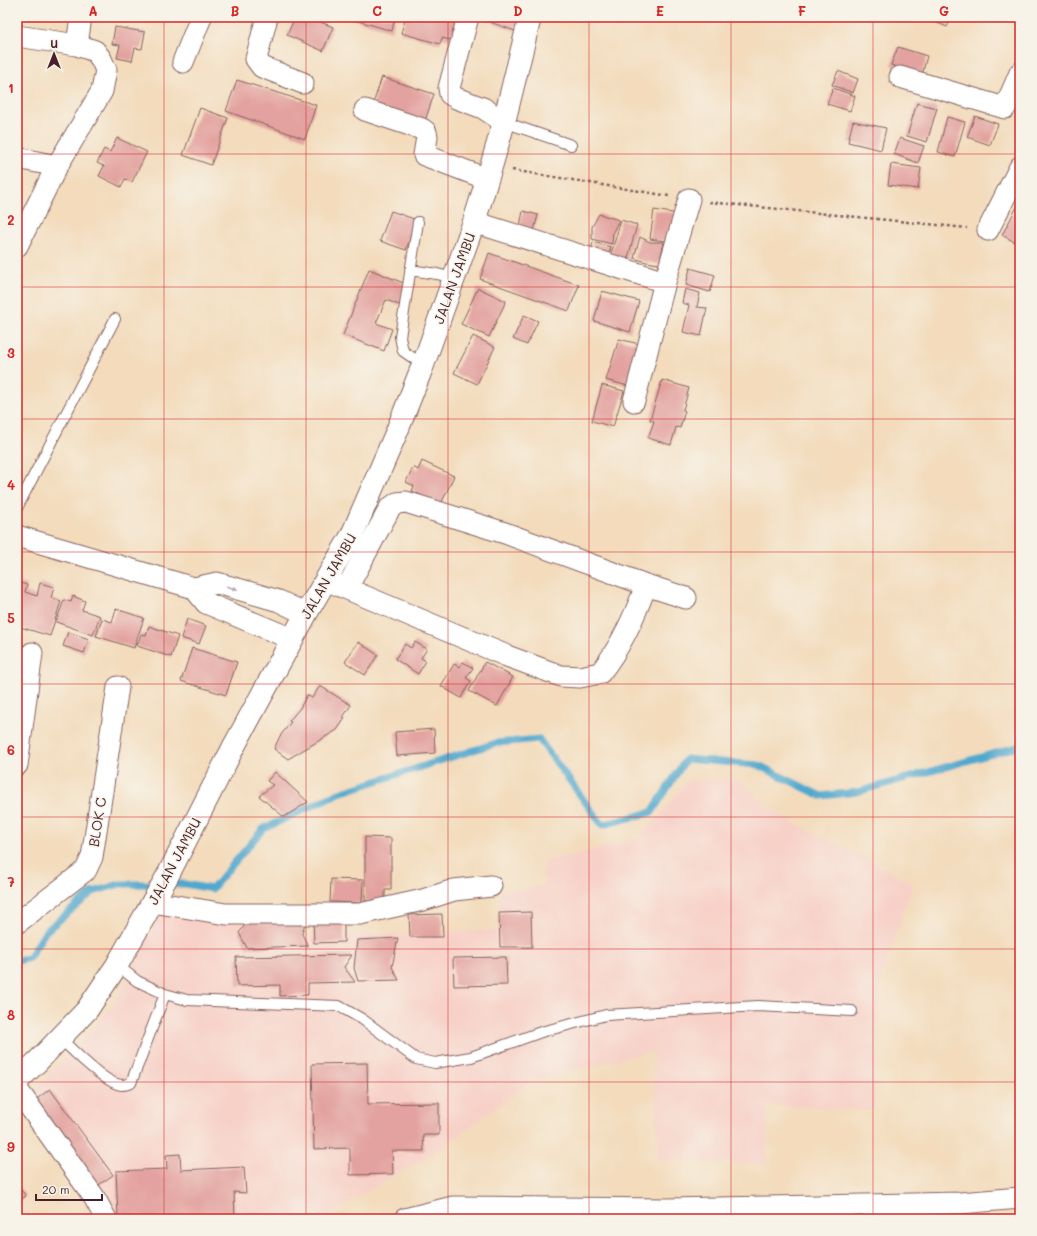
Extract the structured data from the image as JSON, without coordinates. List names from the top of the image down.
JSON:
{
  "streets": {
    "street": ["JALAN JAMBU", "BLOK C"]
  },
  "scale_bar": "20 m",
  "north": "top",
  "grid": {
    "columns": [
      "A",
      "B",
      "C",
      "D",
      "E",
      "F",
      "G"
    ],
    "rows": [
      "1",
      "2",
      "3",
      "4",
      "5",
      "6",
      "7",
      "8",
      "9"
    ]
  }
}
